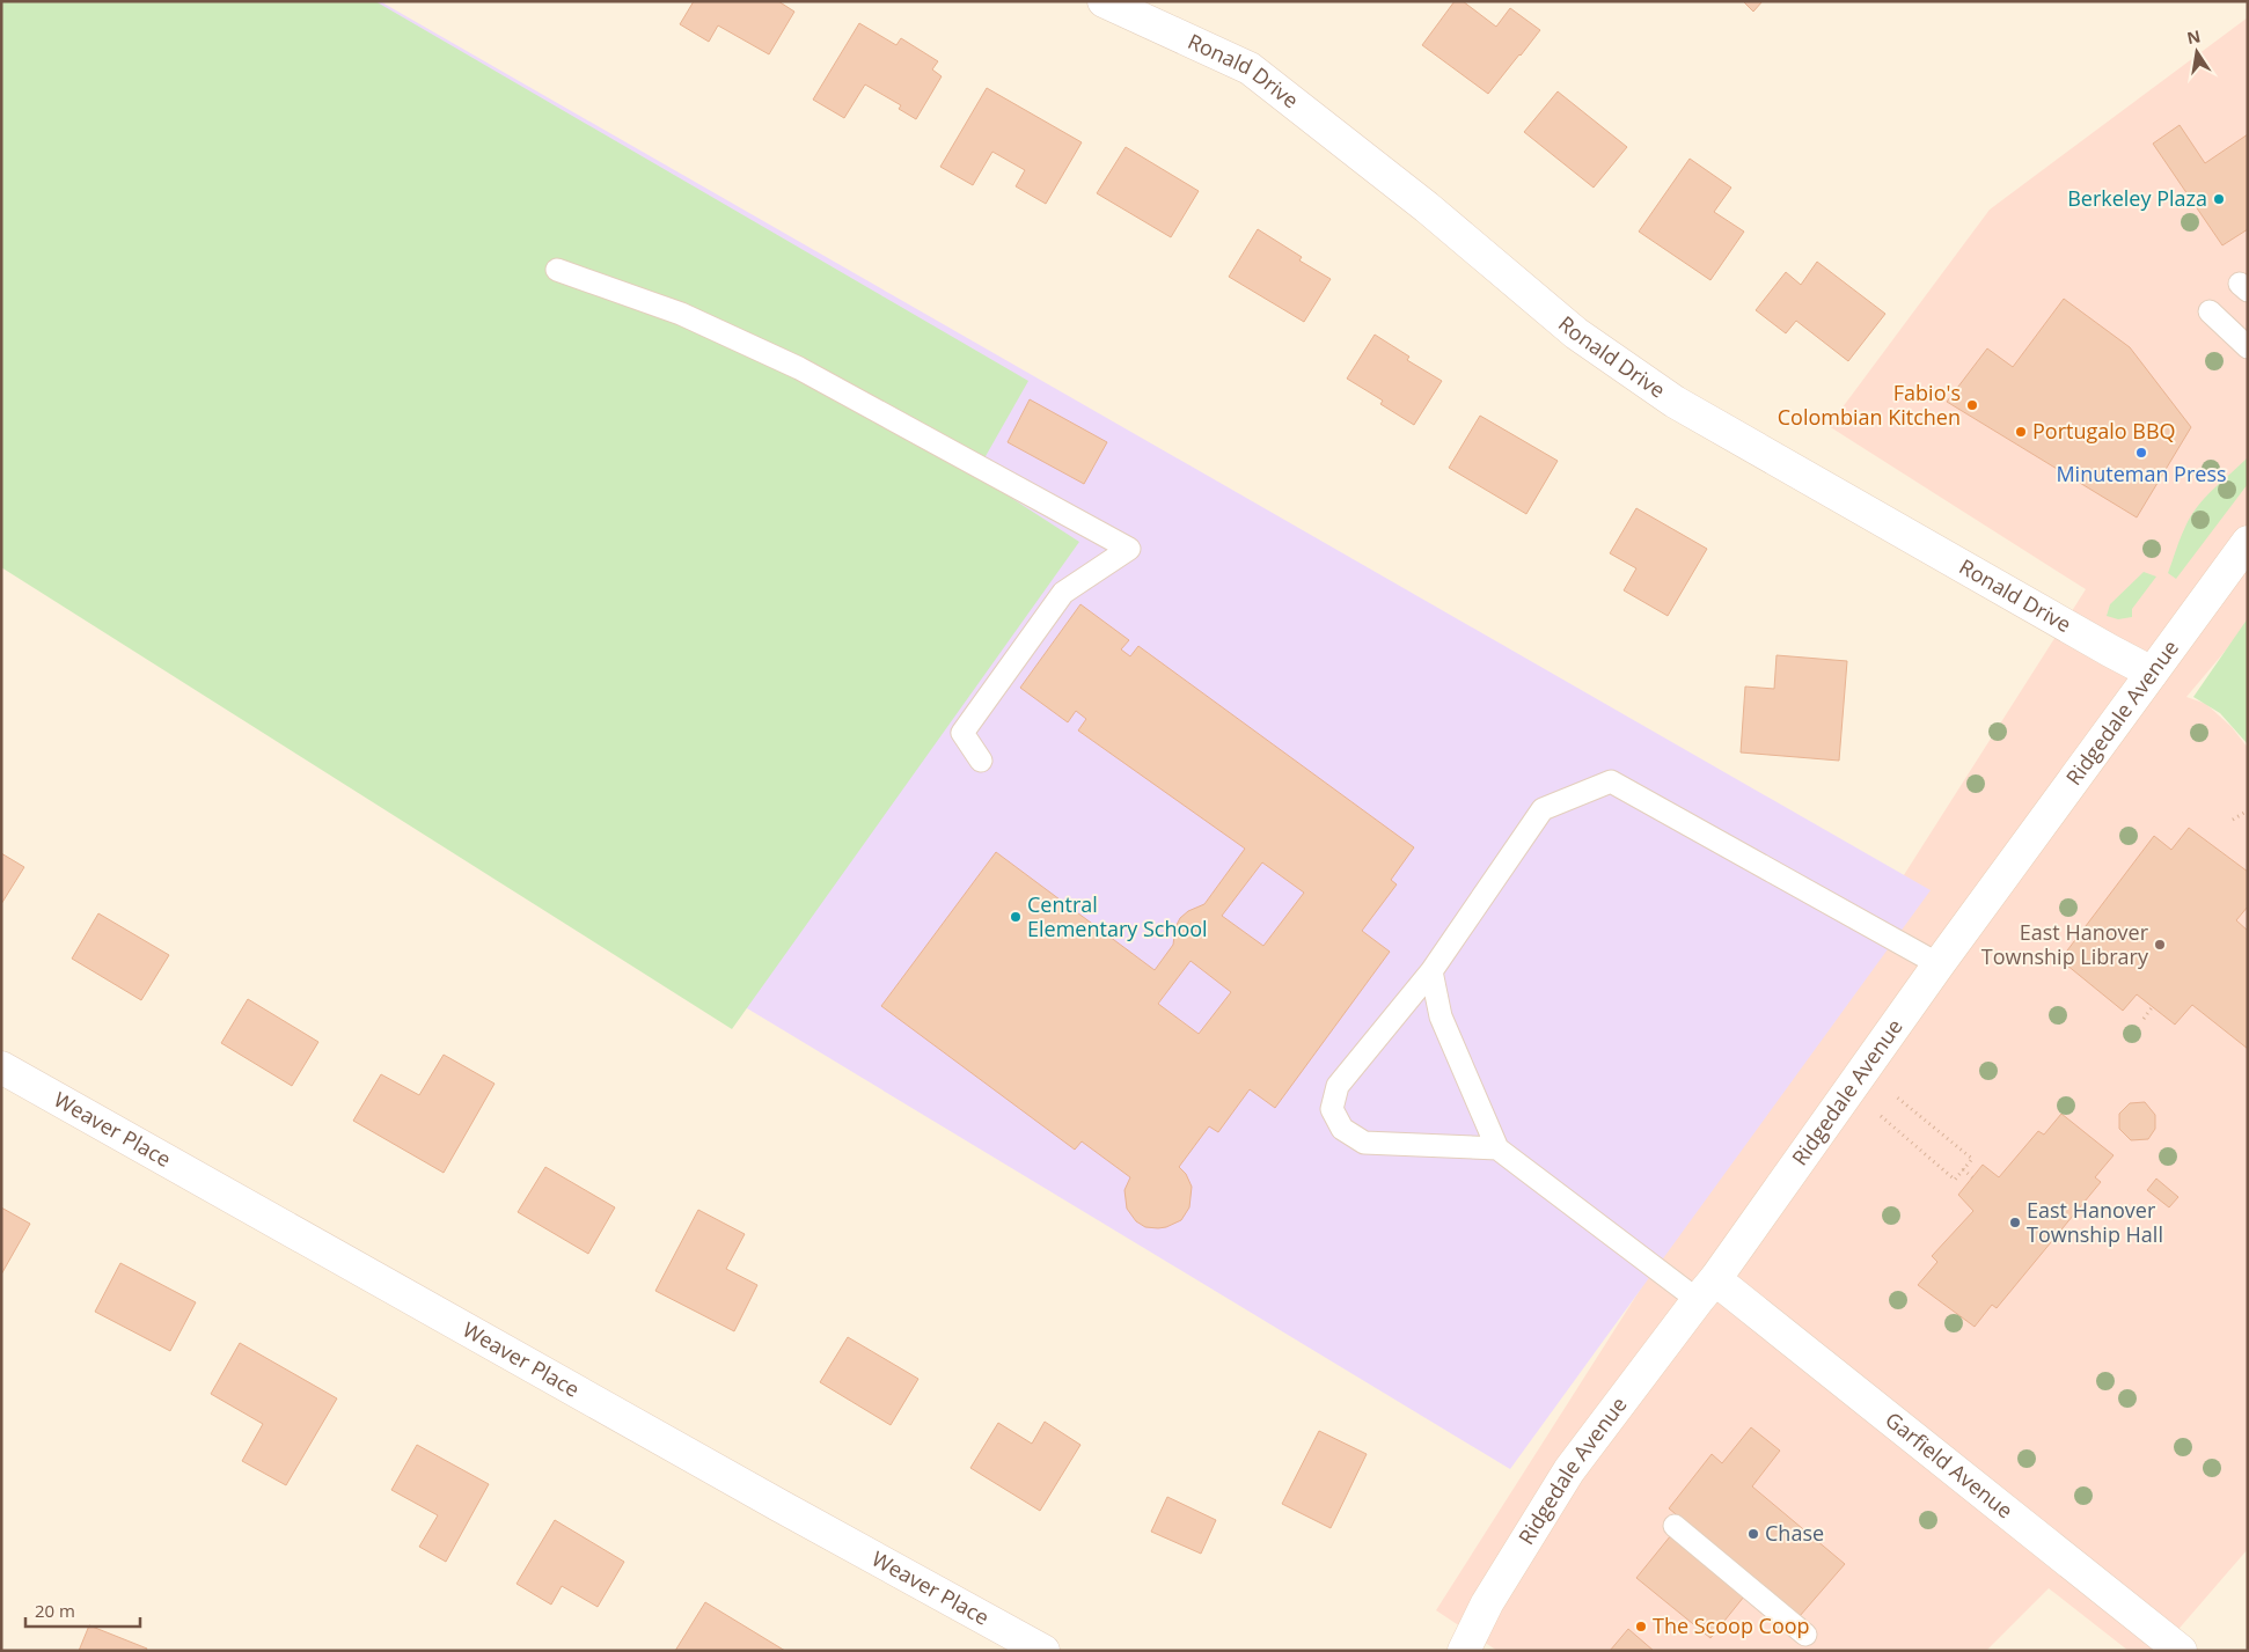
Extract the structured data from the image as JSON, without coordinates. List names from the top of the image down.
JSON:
{
  "streets": {
    "street": [
      "Ronald Drive",
      "Ridgedale Avenue",
      "Weaver Place",
      "Garfield Avenue"
    ]
  },
  "crossings": [
    ["Ronald Drive", "Ridgedale Avenue"],
    ["Ridgedale Avenue", "Garfield Avenue"]
  ],
  "places": [
    "Berkeley Plaza",
    "Fabio's Colombian Kitchen",
    "Portugalo BBQ",
    "Minuteman Press",
    "Central Elementary School",
    "East Hanover Township Library",
    "East Hanover Township Hall",
    "Chase",
    "The Scoop Coop"
  ],
  "scale_bar": "20 m",
  "north": "top"
}
